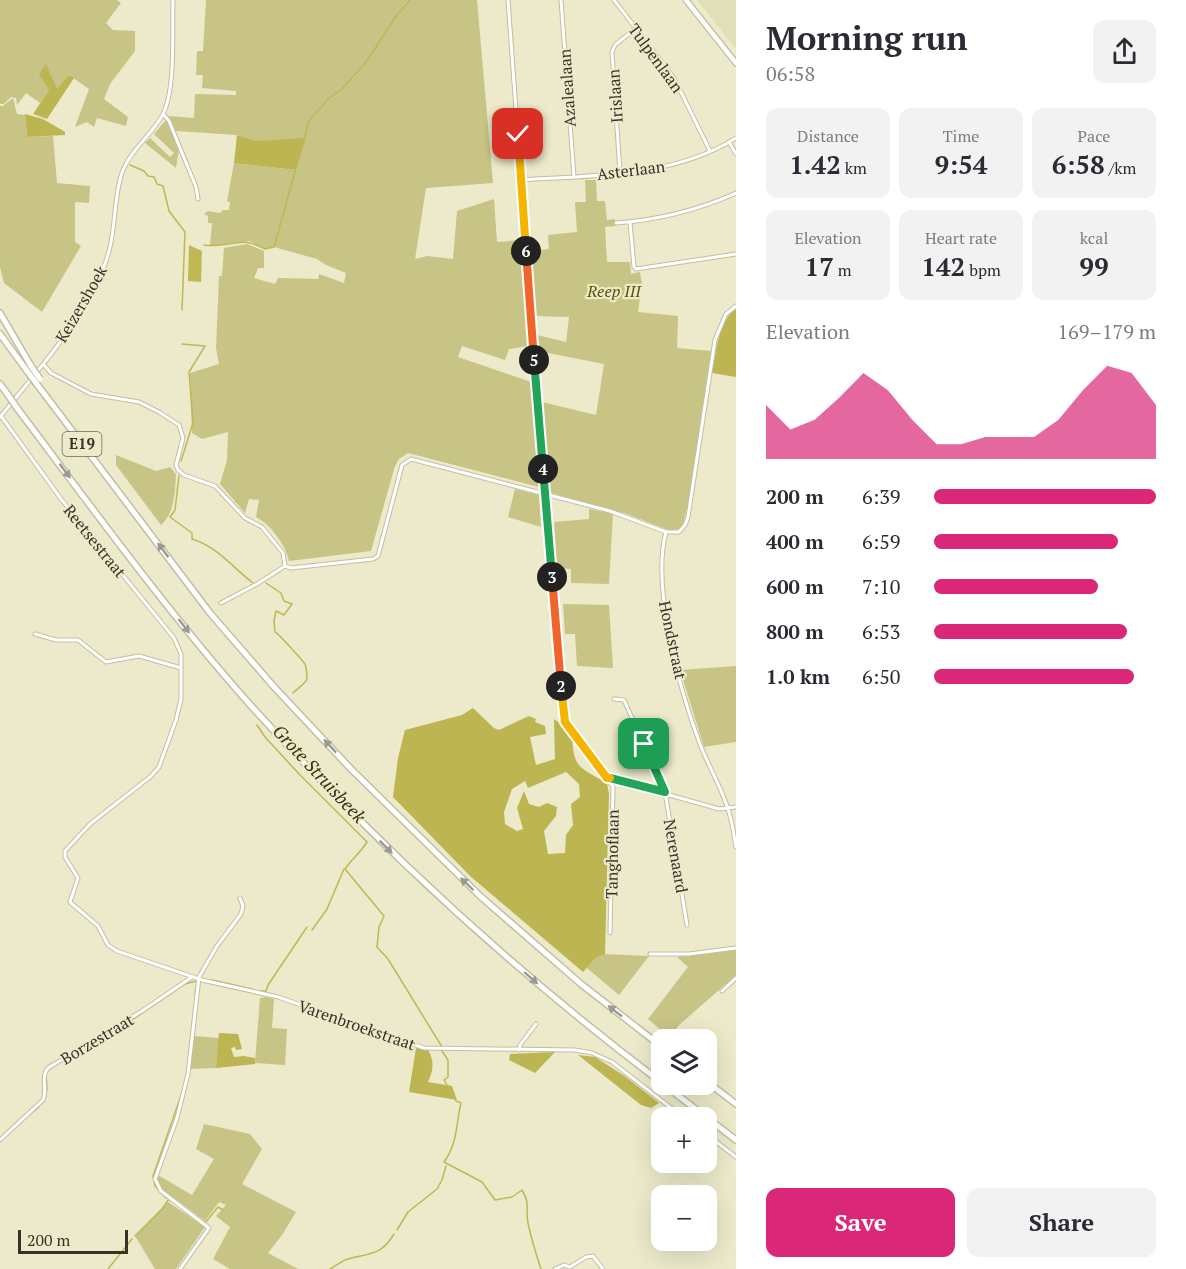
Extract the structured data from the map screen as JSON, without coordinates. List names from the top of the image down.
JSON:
{
  "streets": {
    "highway": ["E19"],
    "street": [
      "Tulpenlaan",
      "Azalealaan",
      "Irislaan",
      "Asterlaan",
      "Keizershoek",
      "Reetsestraat",
      "Hondstraat",
      "Tanghoflaan",
      "Nerenaard",
      "Varenbroekstraat",
      "Borzestraat"
    ]
  },
  "crossings": [
    ["Tulpenlaan", "Irislaan"],
    ["Tulpenlaan", "Asterlaan"],
    ["Azalealaan", "Asterlaan"],
    ["Irislaan", "Asterlaan"],
    ["Keizershoek", "Reetsestraat"],
    ["Reetsestraat", "Varenbroekstraat"],
    ["Reetsestraat", "Borzestraat"],
    ["Varenbroekstraat", "Borzestraat"]
  ],
  "water": ["Grote Struisbeek"],
  "parks": ["Reep III"],
  "scale_bar": "200 m",
  "page": {
    "heading": ["Morning run", "06:58"],
    "stats": [
      ["Distance", "1.42 km"],
      ["Time", "9:54"],
      ["Pace", "6:58 /km"],
      ["Elevation", "17 m"],
      ["Heart rate", "142 bpm"],
      ["kcal", "99"]
    ],
    "pins": [
      "6",
      "5",
      "4",
      "3",
      "2"
    ],
    "chart": ["Elevation", "169–179 m"],
    "list": [
      {
        "name": "200 m",
        "note": "6:39"
      },
      {
        "name": "400 m",
        "note": "6:59"
      },
      {
        "name": "600 m",
        "note": "7:10"
      },
      {
        "name": "800 m",
        "note": "6:53"
      },
      {
        "name": "1.0 km",
        "note": "6:50"
      }
    ],
    "map_buttons": ["+", "−"],
    "buttons": ["Save", "Share"],
    "scale": "200 m"
  }
}
